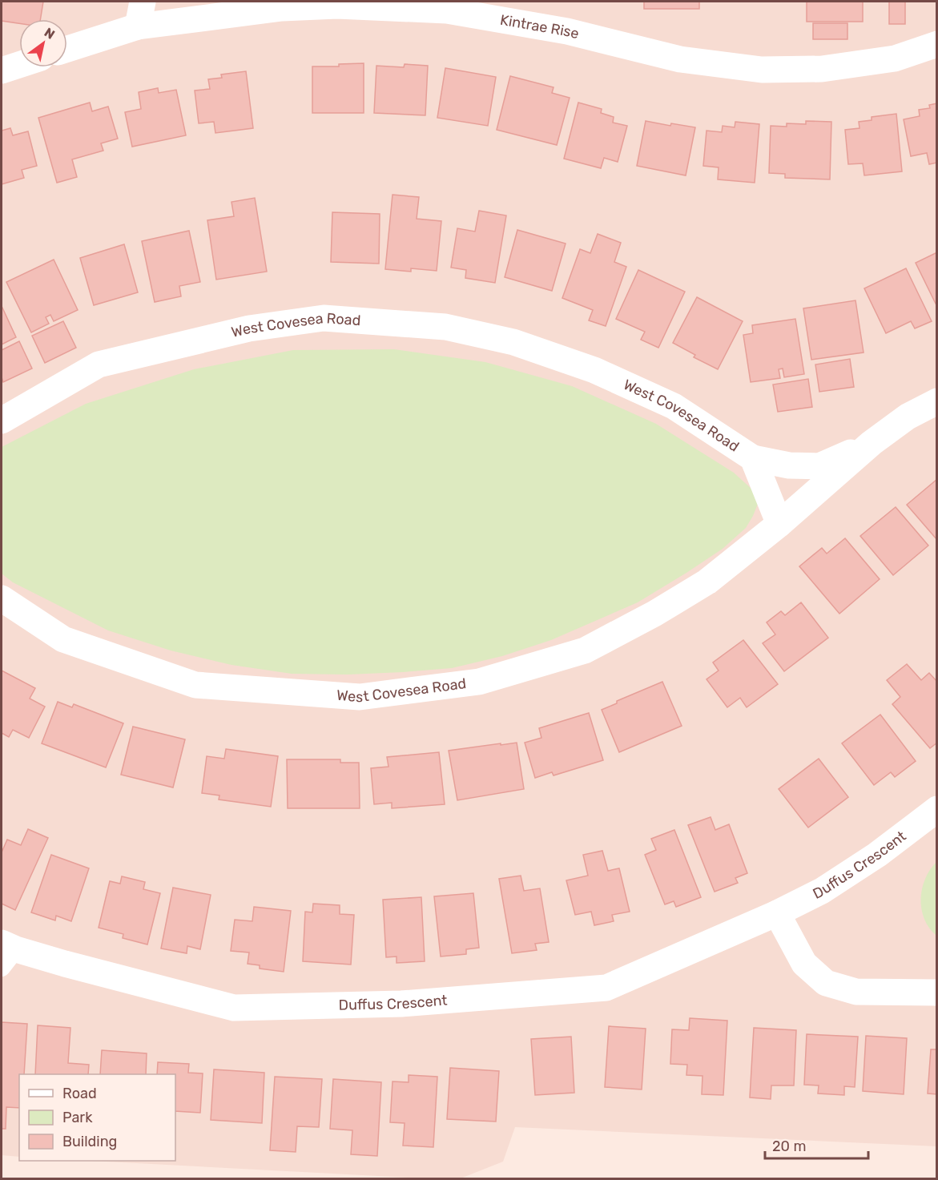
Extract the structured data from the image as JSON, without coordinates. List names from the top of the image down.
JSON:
{
  "streets": {
    "street": ["Kintrae Rise", "West Covesea Road", "Duffus Crescent"]
  },
  "legend": ["Road", "Park", "Building"],
  "scale_bar": "20 m",
  "north": "top right"
}
